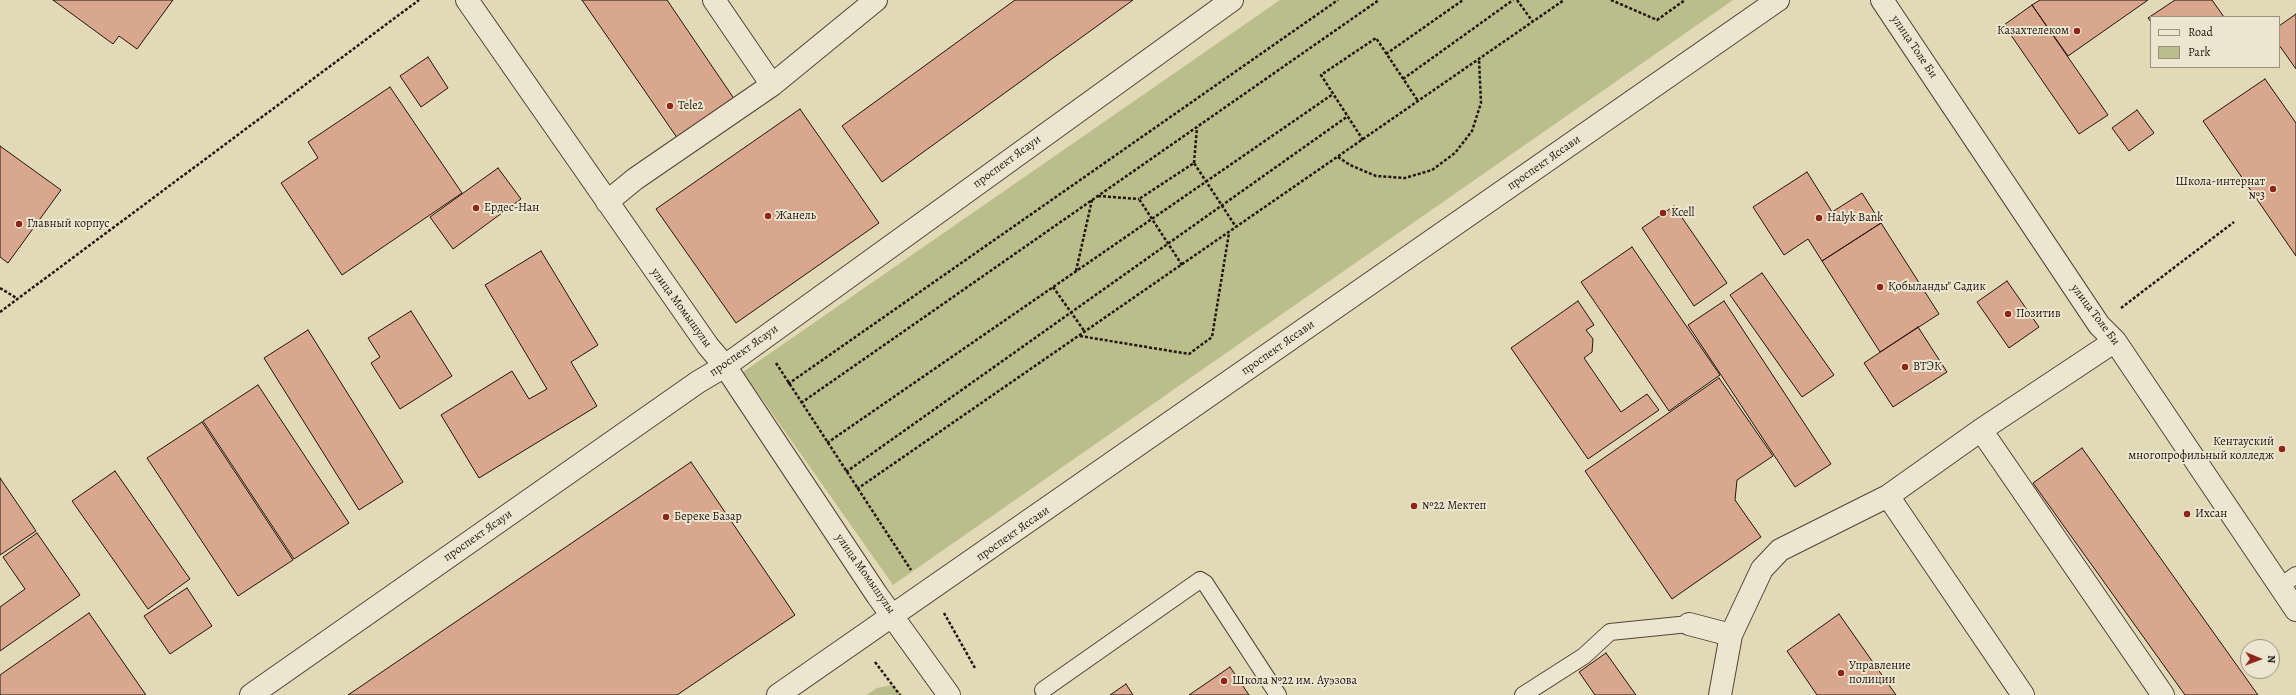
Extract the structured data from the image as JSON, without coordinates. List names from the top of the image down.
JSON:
{
  "streets": {
    "street": [
      "улица Толе Би",
      "проспект Ясауи",
      "проспект Яссави",
      "улица Момышулы"
    ]
  },
  "crossings": [
    ["проспект Ясауи", "улица Момышулы"],
    ["проспект Яссави", "улица Момышулы"]
  ],
  "places": [
    "Казахтелеком",
    "Tele2",
    "Школа-интернат №3",
    "Ердес-Нан",
    "Kcell",
    "Жанель",
    "Halyk Bank",
    "Главный корпус",
    "Қобыланды\" Садик",
    "Позитив",
    "ВТЭК",
    "Кентауский многопрофильный колледж",
    "№22 Мектеп",
    "Ихсан",
    "Береке Базар",
    "Управление полиции",
    "Школа №22 им. Ауэзова"
  ],
  "legend": ["Road", "Park"],
  "north": "right"
}
